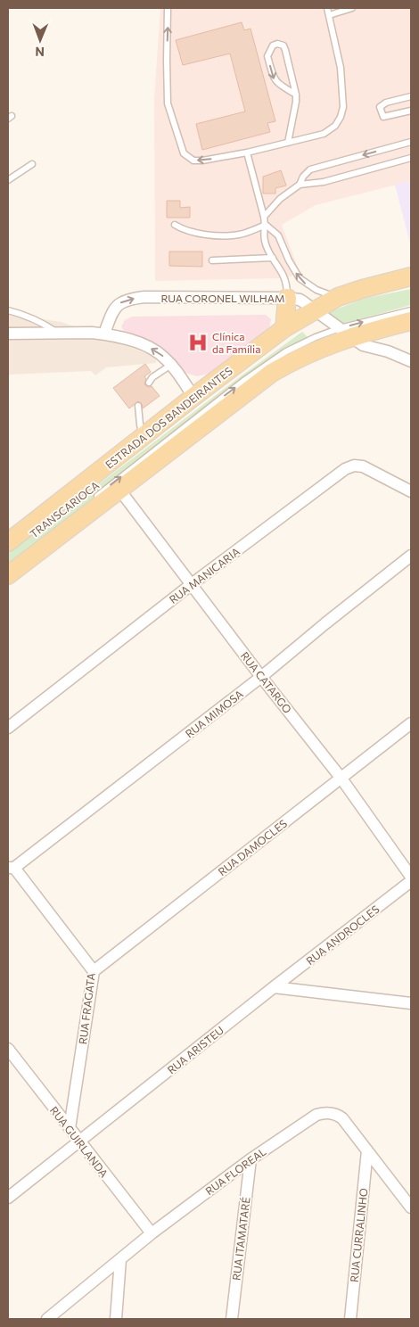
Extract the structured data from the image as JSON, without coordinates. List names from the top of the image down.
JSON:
{
  "streets": {
    "main road": ["ESTRADA DOS BANDEIRANTES"],
    "street": [
      "RUA CORONEL WILHAM",
      "RUA MANICARIA",
      "RUA CATARGO",
      "RUA MIMOSA",
      "RUA DAMOCLES",
      "RUA ANDROCLES",
      "RUA FRAGATA",
      "RUA ARISTEU",
      "RUA GUIRLANDA",
      "RUA FLOREAL",
      "RUA CURRALINHO",
      "RUA ITAMATARÉ"
    ],
    "lane": ["TRANSCARIOCA"]
  },
  "crossings": [
    ["RUA CORONEL WILHAM", "ESTRADA DOS BANDEIRANTES"],
    ["RUA CORONEL WILHAM", "TRANSCARIOCA"],
    ["RUA MANICARIA", "RUA CATARGO"],
    ["RUA CATARGO", "RUA MIMOSA"],
    ["RUA CATARGO", "RUA DAMOCLES"],
    ["RUA MIMOSA", "RUA FRAGATA"],
    ["RUA DAMOCLES", "RUA FRAGATA"],
    ["RUA ANDROCLES", "RUA ARISTEU"],
    ["RUA FRAGATA", "RUA GUIRLANDA"],
    ["RUA ARISTEU", "RUA GUIRLANDA"],
    ["RUA GUIRLANDA", "RUA FLOREAL"],
    ["RUA FLOREAL", "RUA CURRALINHO"],
    ["RUA FLOREAL", "RUA ITAMATARÉ"]
  ],
  "one_way": ["RUA CORONEL WILHAM", "TRANSCARIOCA"],
  "places": {
    "hospital": ["Clínica da Família"]
  },
  "north": "bottom"
}
